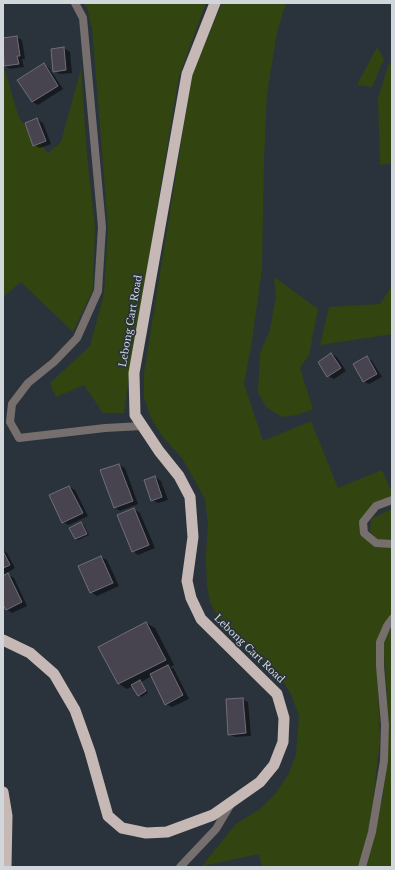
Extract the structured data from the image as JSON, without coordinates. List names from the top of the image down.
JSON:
{
  "streets": {
    "highway": ["Lebong Cart Road"]
  }
}
